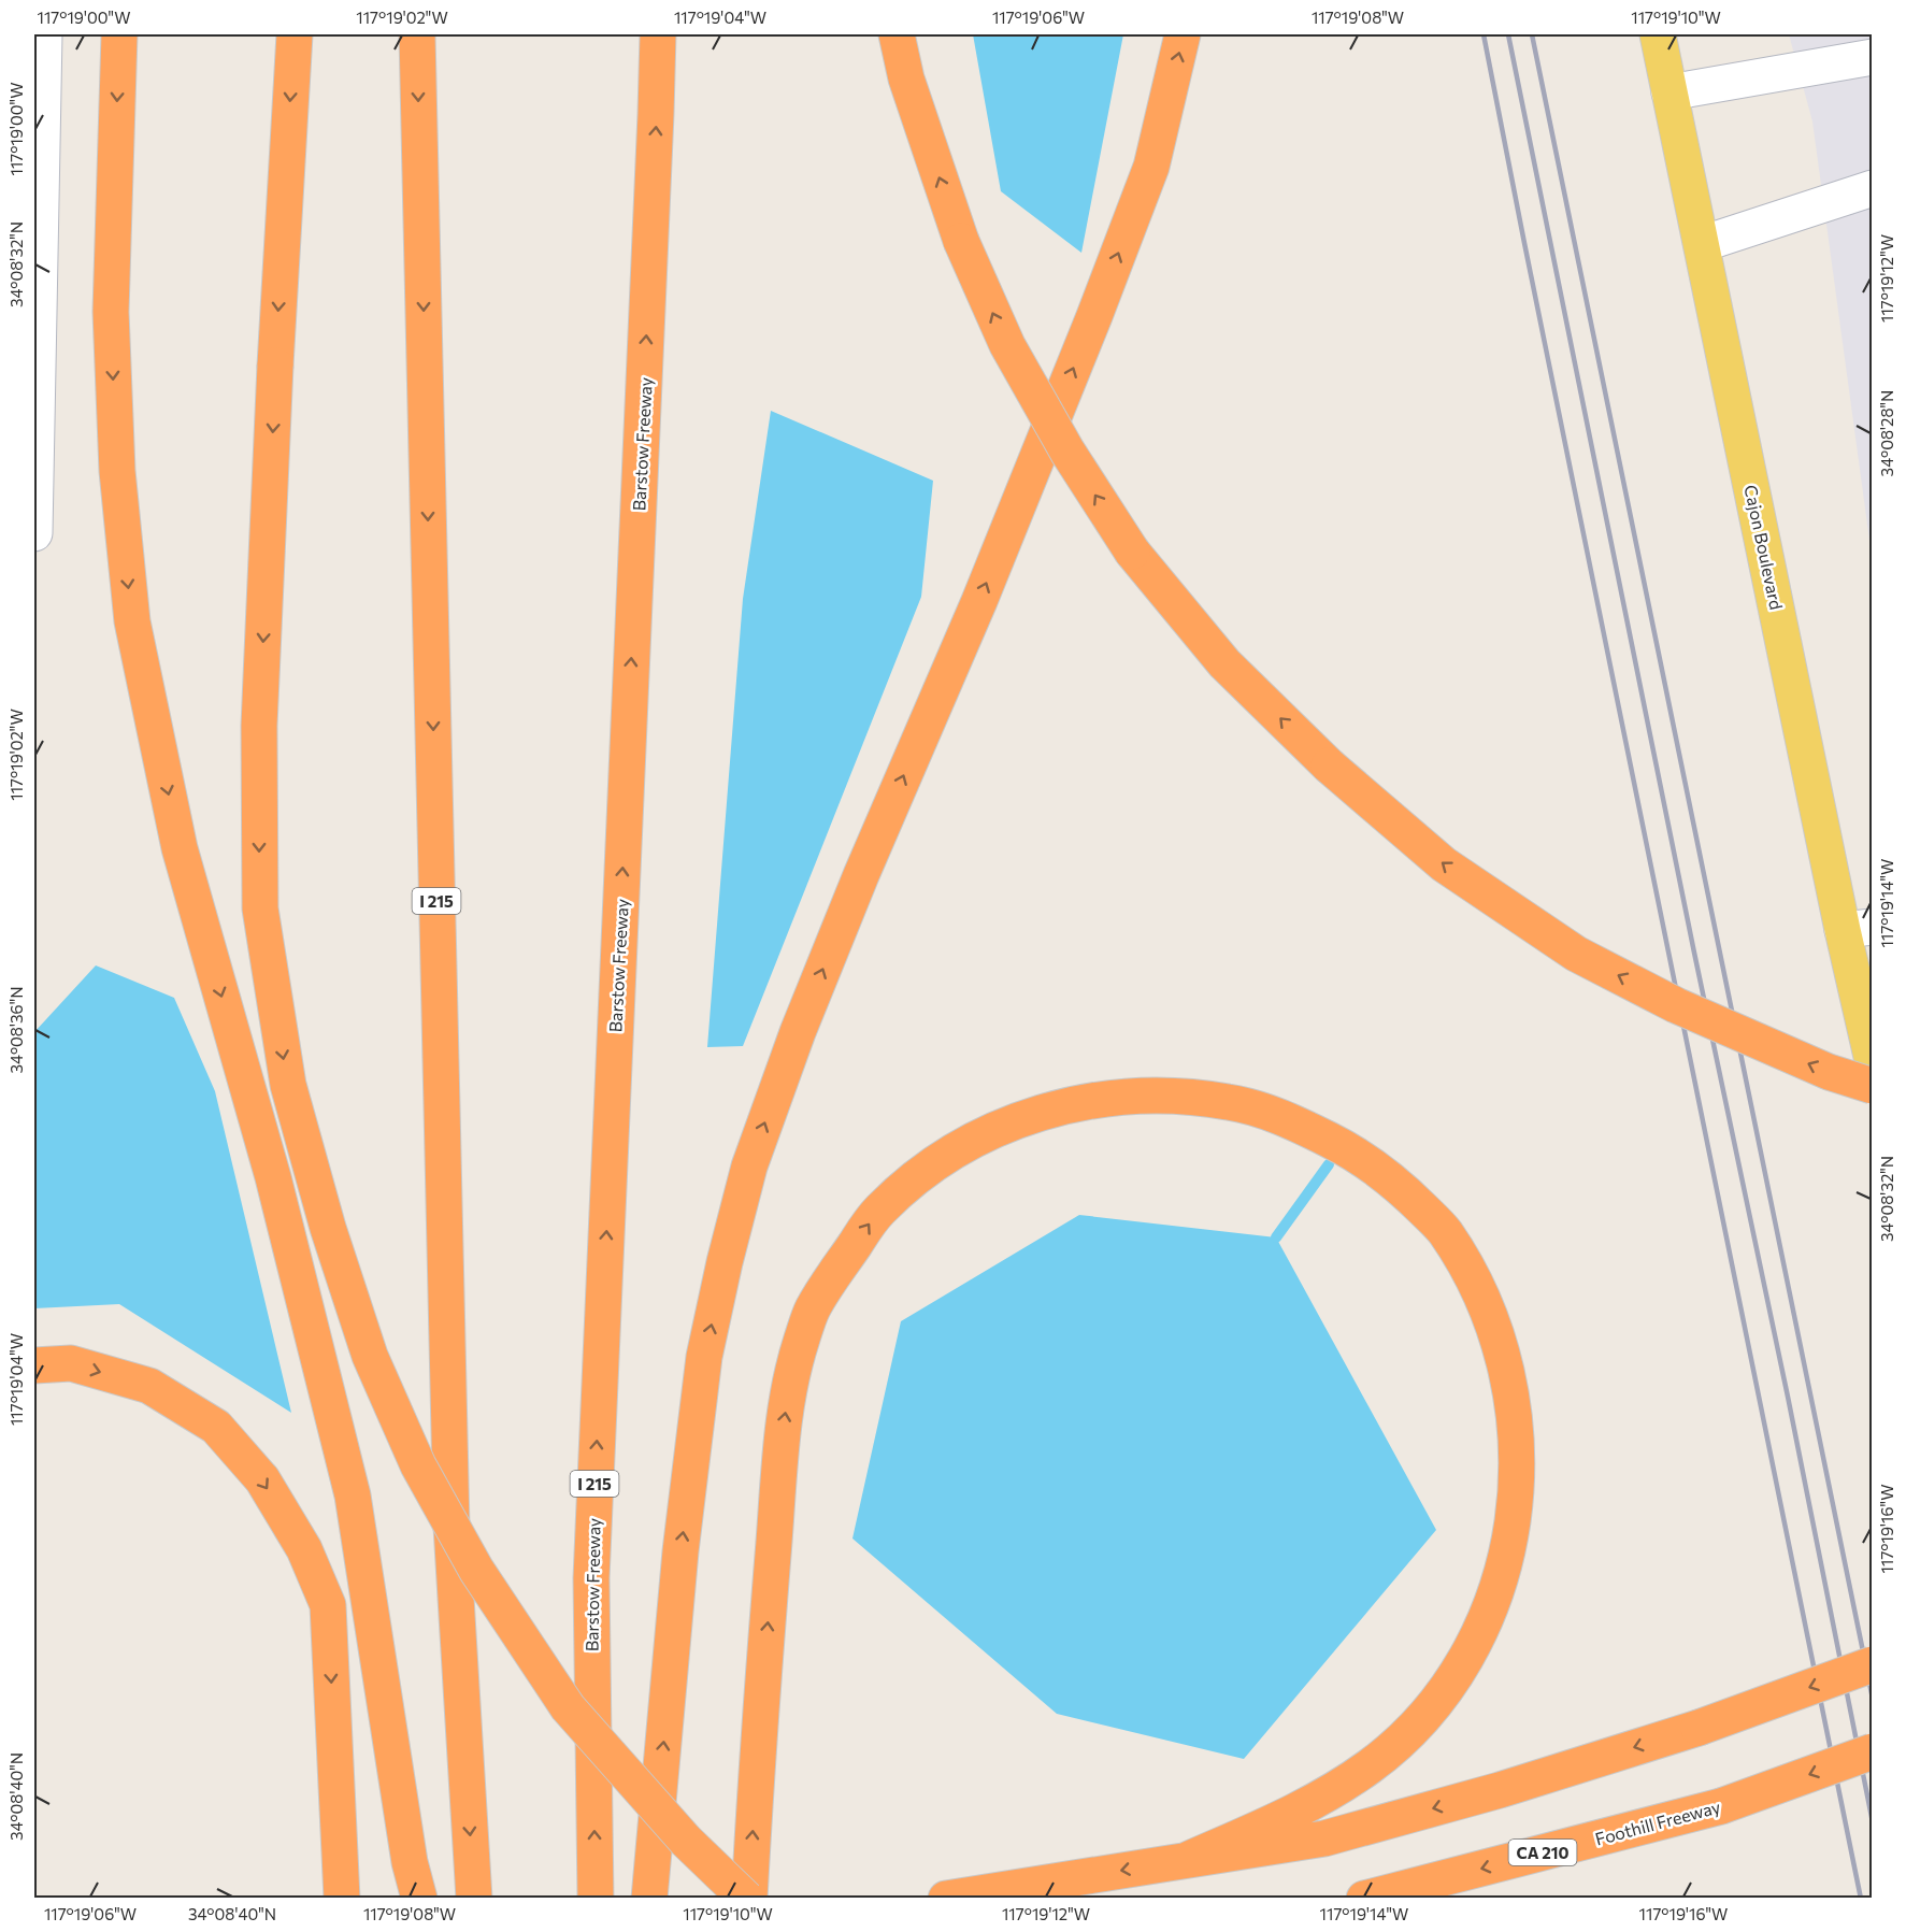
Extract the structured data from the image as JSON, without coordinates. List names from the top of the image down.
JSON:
{
  "streets": {
    "highway": [
      "Barstow Freeway",
      "I 215",
      "Foothill Freeway",
      "CA 210"
    ],
    "main road": ["Cajon Boulevard"]
  },
  "coordinates": [
    "117°19'00\"W",
    "117°19'02\"W",
    "117°19'04\"W",
    "117°19'06\"W",
    "117°19'08\"W",
    "117°19'10\"W",
    "34°08'32\"N",
    "117°19'12\"W",
    "34°08'28\"N",
    "117°19'14\"W",
    "34°08'36\"N",
    "117°19'16\"W",
    "34°08'40\"N"
  ]
}
